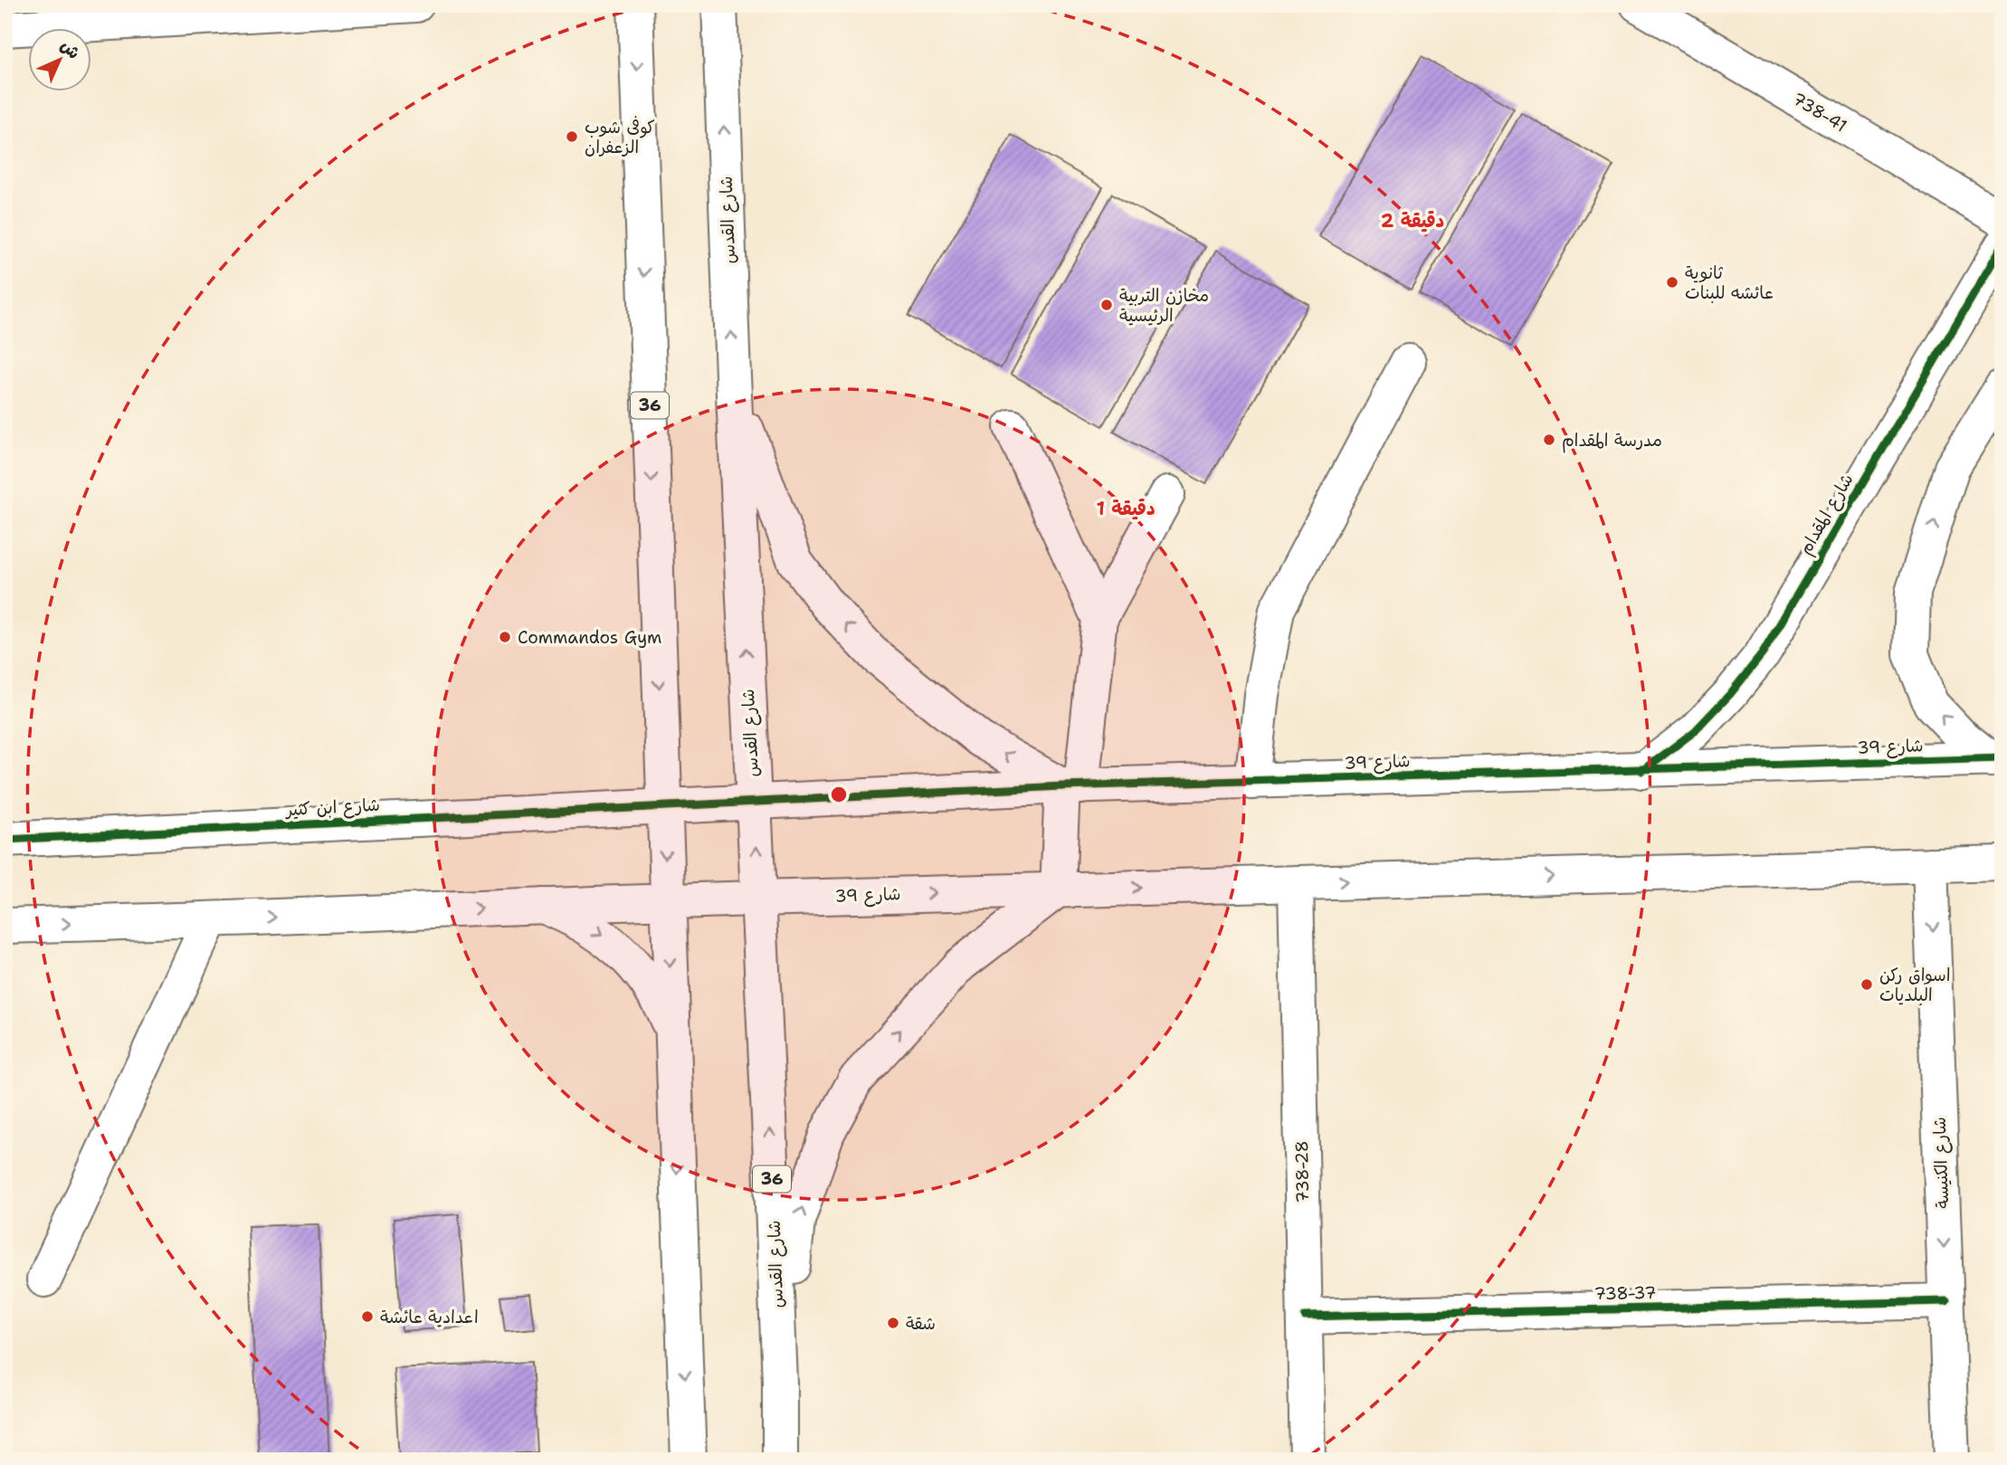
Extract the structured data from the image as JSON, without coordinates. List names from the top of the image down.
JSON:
{
  "streets": {
    "street": [
      "738-41",
      "شارع القدس",
      "36",
      "شارع المقدام",
      "شارع 39",
      "شارع ابن كثير",
      "شارع الكنيسة",
      "738-28",
      "738-37"
    ]
  },
  "crossings": [
    ["شارع القدس", "شارع 39"],
    ["شارع القدس", "شارع ابن كثير"],
    ["36", "شارع 39"],
    ["36", "شارع ابن كثير"],
    ["شارع المقدام", "شارع 39"],
    ["شارع 39", "شارع ابن كثير"],
    ["شارع 39", "شارع الكنيسة"],
    ["شارع 39", "738-28"],
    ["شارع الكنيسة", "738-37"],
    ["738-28", "738-37"]
  ],
  "one_way": ["شارع الكنيسة"],
  "places": [
    "كوفي شوب الزعفران",
    "ثانوية عائشه للبنات",
    "مخازن التربية الرئيسية",
    "مدرسة المقدام",
    "Commandos Gym",
    "اسواق ركن البلديات",
    "اعدادية عائشة",
    "شقة"
  ],
  "north": "top right",
  "rings": ["2 دقيقة", "1 دقيقة"]
}
